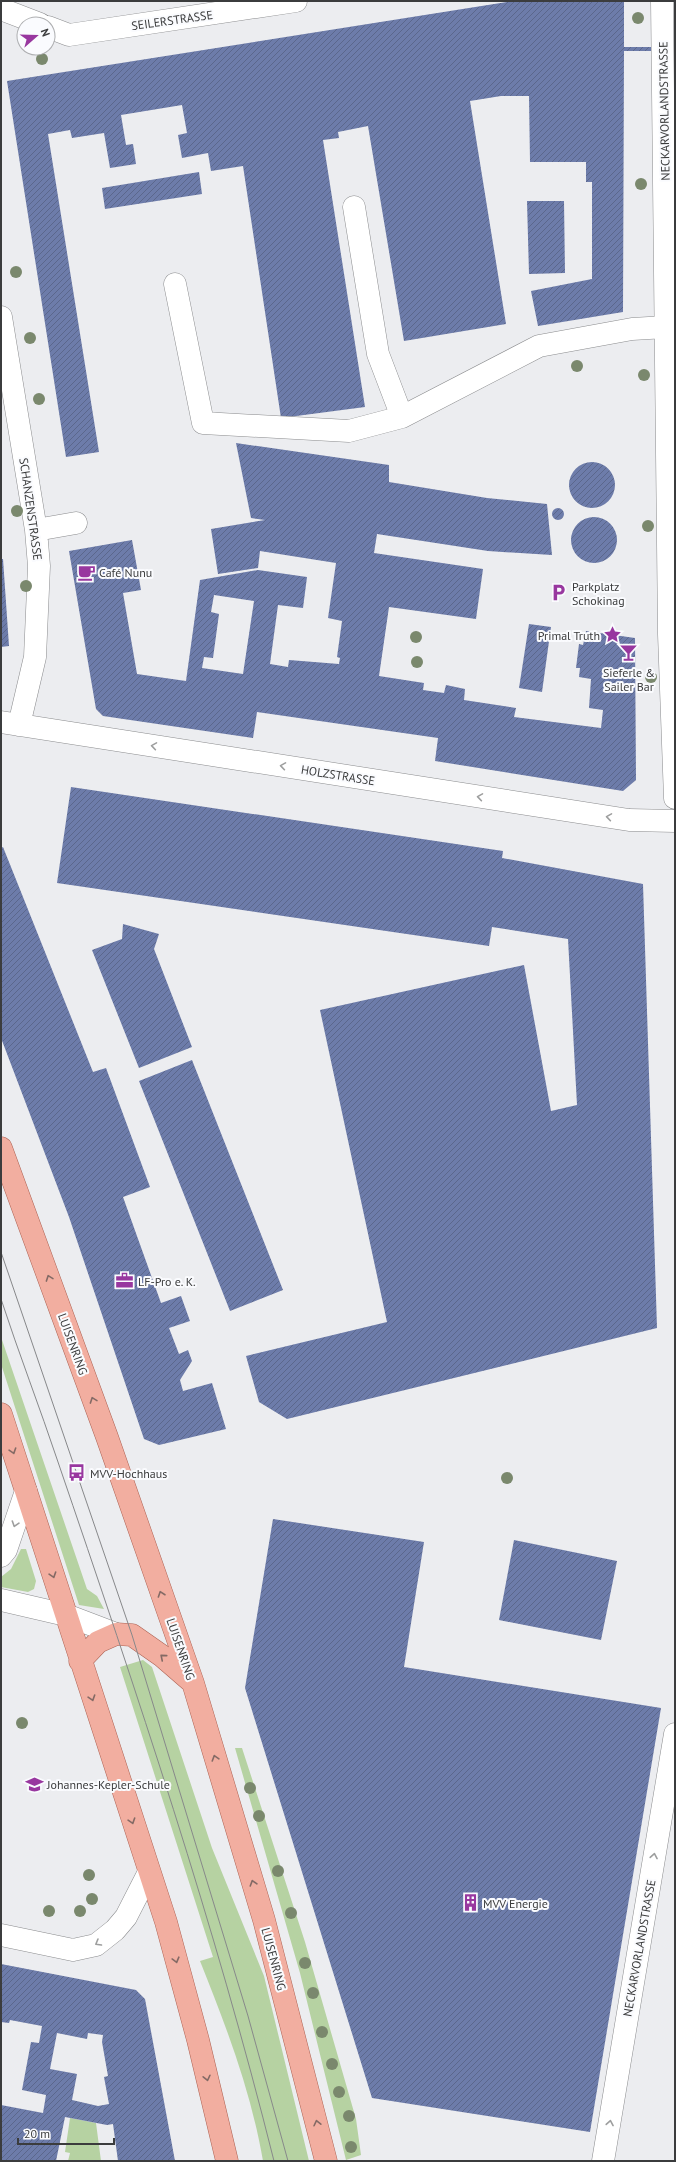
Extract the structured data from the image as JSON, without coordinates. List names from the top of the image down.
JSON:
{
  "streets": {
    "main road": ["LUISENRING"],
    "street": [
      "SEILERSTRASSE",
      "NECKARVORLANDSTRASSE",
      "SCHANZENSTRASSE",
      "HOLZSTRASSE"
    ]
  },
  "crossings": [
    ["SCHANZENSTRASSE", "HOLZSTRASSE"]
  ],
  "one_way": ["NECKARVORLANDSTRASSE", "HOLZSTRASSE"],
  "places": {
    "cafe": ["Café Nunu"],
    "parking": ["Parkplatz Schokinag"],
    "place": ["Primal Truth"],
    "bar": ["Sieferle & Sailer Bar"],
    "office": ["LF-Pro e. K."],
    "bus stop": ["MVV-Hochhaus"],
    "school or university": ["Johannes-Kepler-Schule"],
    "building": ["MVV Energie"]
  },
  "scale_bar": "20 m",
  "north": "right"
}
